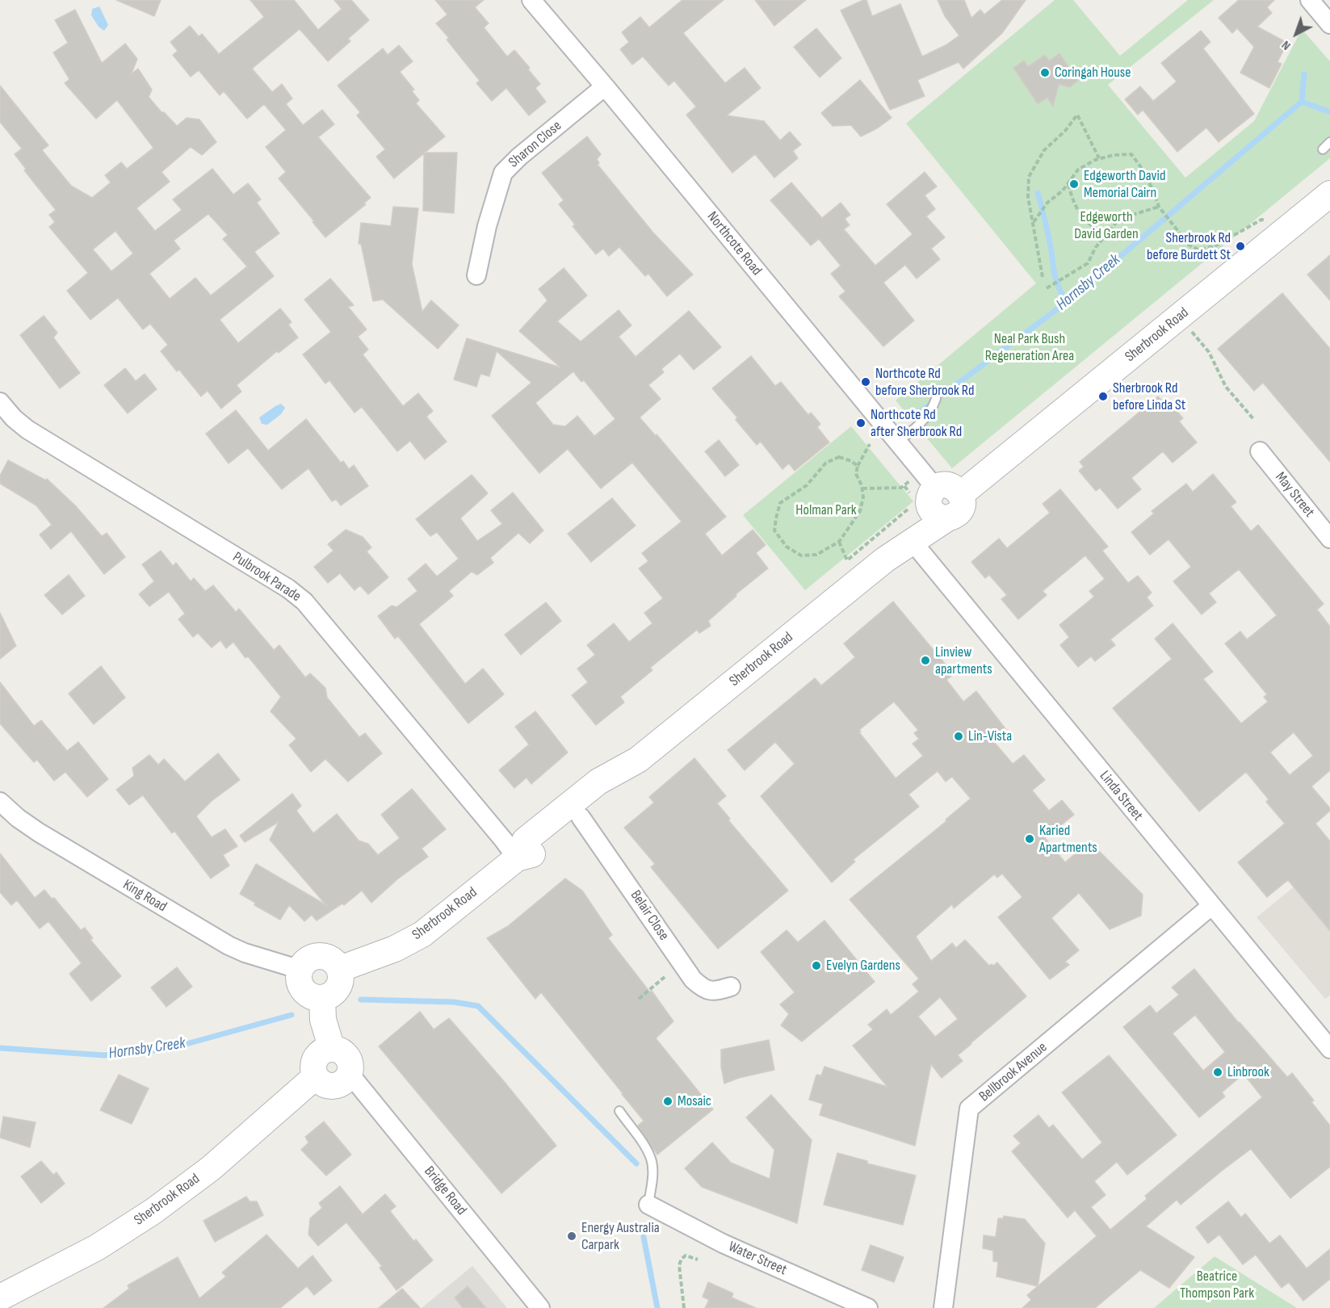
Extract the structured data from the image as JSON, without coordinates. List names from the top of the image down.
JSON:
{
  "streets": {
    "main road": ["Sherbrook Road"],
    "street": [
      "Sharon Close",
      "Northcote Road",
      "May Street",
      "Pulbrook Parade",
      "Linda Street",
      "King Road",
      "Belair Close",
      "Bellbrook Avenue",
      "Bridge Road",
      "Water Street"
    ]
  },
  "crossings": [
    ["Sharon Close", "Northcote Road"],
    ["Northcote Road", "Sherbrook Road"],
    ["Sherbrook Road", "Pulbrook Parade"],
    ["Sherbrook Road", "Linda Street"],
    ["Sherbrook Road", "King Road"],
    ["Sherbrook Road", "Belair Close"],
    ["Sherbrook Road", "Bridge Road"],
    ["Linda Street", "Bellbrook Avenue"]
  ],
  "water": ["Hornsby Creek"],
  "parks": [
    "Edgeworth David Garden",
    "Neal Park Bush Regeneration Area",
    "Holman Park",
    "Beatrice Thompson Park"
  ],
  "places": [
    "Coringah House",
    "Edgeworth David Memorial Cairn",
    "Sherbrook Rd before Burdett St",
    "Northcote Rd before Sherbrook Rd",
    "Sherbrook Rd before Linda St",
    "Northcote Rd after Sherbrook Rd",
    "Linview apartments",
    "Lin-Vista",
    "Karied Apartments",
    "Evelyn Gardens",
    "Linbrook",
    "Mosaic",
    "Energy Australia Carpark"
  ],
  "north": "bottom left"
}
